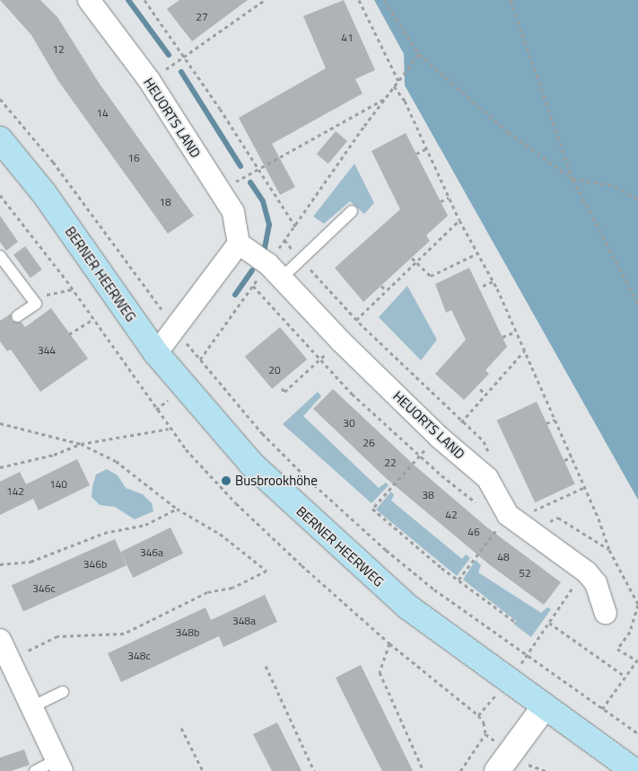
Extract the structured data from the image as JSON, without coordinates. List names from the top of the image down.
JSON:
{
  "streets": {
    "main road": ["BERNER HEERWEG"],
    "street": ["HEUORTS LAND"]
  },
  "places": ["Busbrookhöhe"],
  "house_numbers": [
    "27",
    "41",
    "12",
    "14",
    "16",
    "18",
    "344",
    "20",
    "30",
    "26",
    "22",
    "140",
    "142",
    "38",
    "42",
    "46",
    "346a",
    "48",
    "346b",
    "52",
    "346c",
    "348a",
    "348b",
    "348c"
  ]
}
